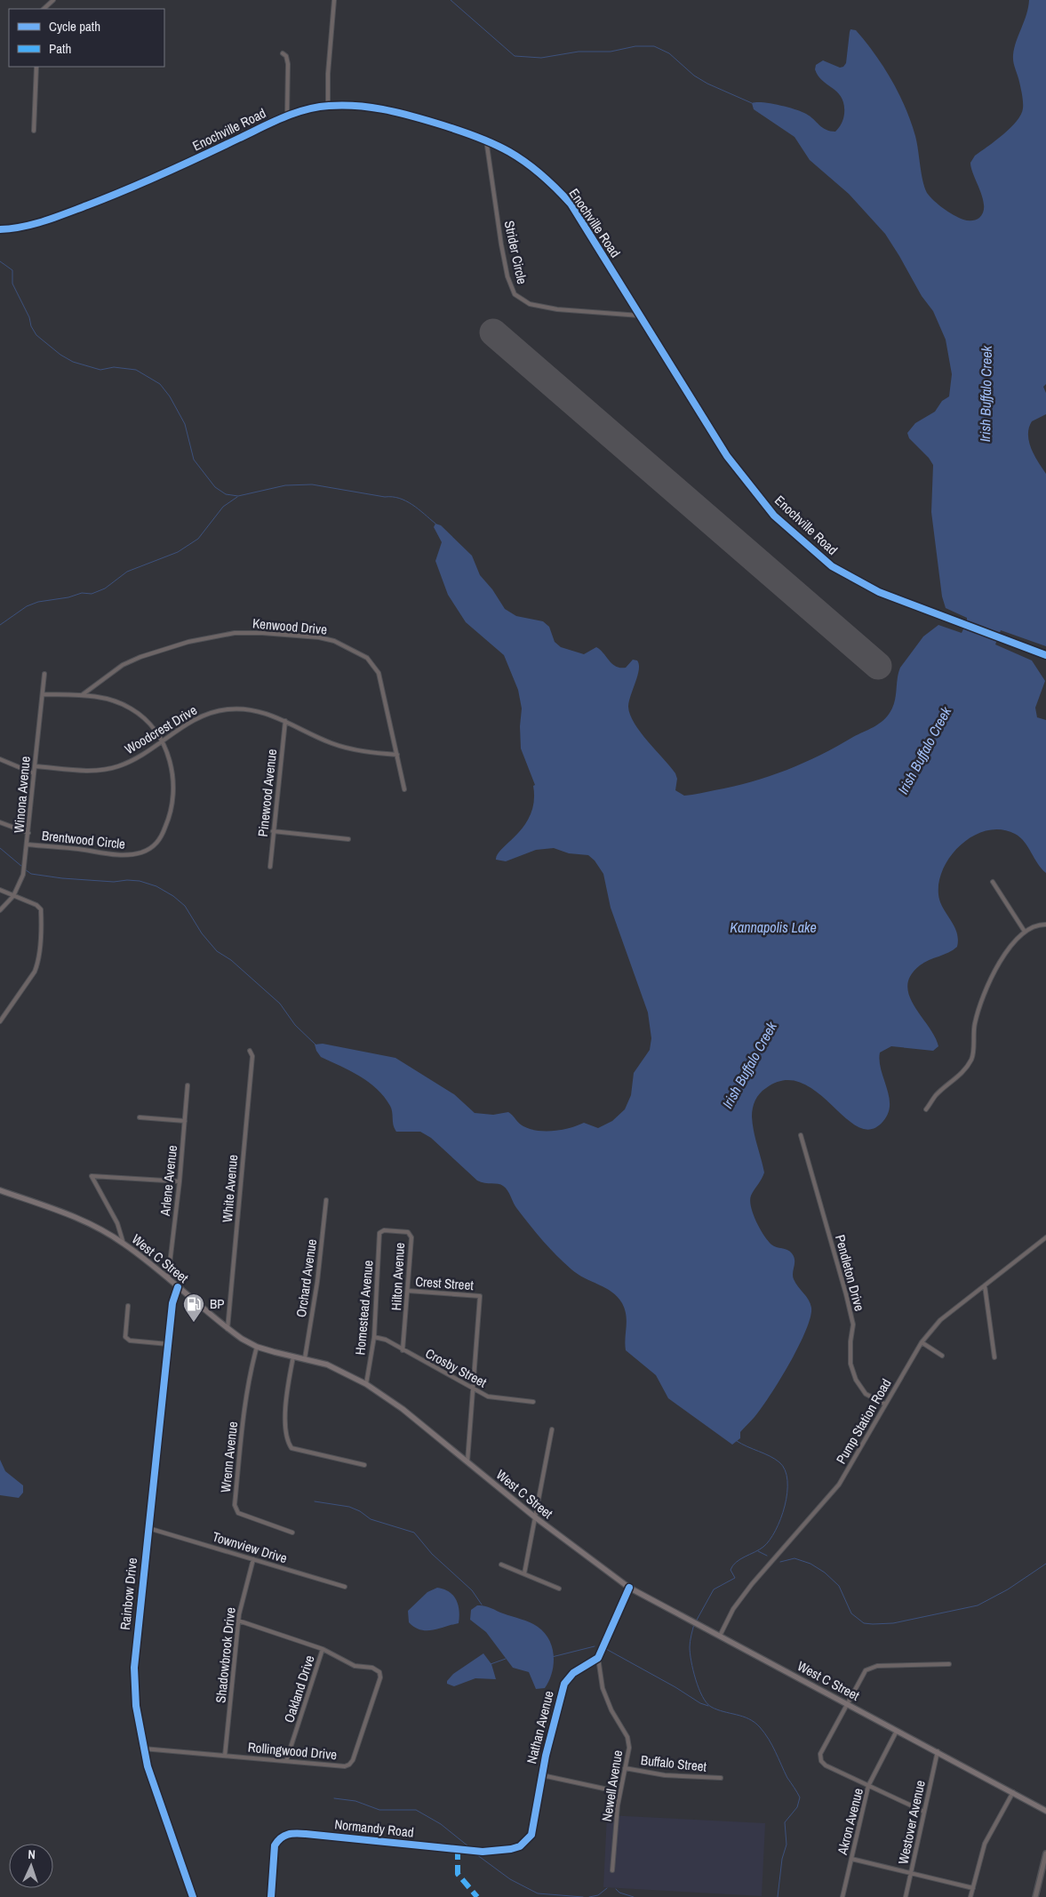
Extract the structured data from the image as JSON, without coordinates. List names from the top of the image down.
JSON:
{
  "streets": {
    "main road": ["West C Street"],
    "street": [
      "Enochville Road",
      "Strider Circle",
      "Kenwood Drive",
      "Woodcrest Drive",
      "Pinewood Avenue",
      "Winona Avenue",
      "Brentwood Circle",
      "Arlene Avenue",
      "White Avenue",
      "Pendleton Drive",
      "Hilton Avenue",
      "Orchard Avenue",
      "Crest Street",
      "Homestead Avenue",
      "Crosby Street",
      "Pump Station Road",
      "Wrenn Avenue",
      "Townview Drive",
      "Rainbow Drive",
      "Shadowbrook Drive",
      "Oakland Drive",
      "Nathan Avenue",
      "Rollingwood Drive",
      "Buffalo Street",
      "Newell Avenue",
      "Akron Avenue",
      "Westover Avenue",
      "Normandy Road"
    ]
  },
  "crossings": [
    ["Enochville Road", "Strider Circle"],
    ["Kenwood Drive", "Woodcrest Drive"],
    ["Kenwood Drive", "Brentwood Circle"],
    ["Woodcrest Drive", "Pinewood Avenue"],
    ["Woodcrest Drive", "Winona Avenue"],
    ["Woodcrest Drive", "Brentwood Circle"],
    ["Winona Avenue", "Brentwood Circle"],
    ["Arlene Avenue", "West C Street"],
    ["White Avenue", "West C Street"],
    ["West C Street", "Orchard Avenue"],
    ["West C Street", "Homestead Avenue"],
    ["West C Street", "Pump Station Road"],
    ["West C Street", "Wrenn Avenue"],
    ["West C Street", "Rainbow Drive"],
    ["West C Street", "Akron Avenue"],
    ["West C Street", "Westover Avenue"],
    ["Pendleton Drive", "Pump Station Road"],
    ["Hilton Avenue", "Crest Street"],
    ["Hilton Avenue", "Homestead Avenue"],
    ["Hilton Avenue", "Crosby Street"],
    ["Crest Street", "Crosby Street"],
    ["Homestead Avenue", "Crosby Street"],
    ["Townview Drive", "Rainbow Drive"],
    ["Townview Drive", "Shadowbrook Drive"],
    ["Rainbow Drive", "Rollingwood Drive"],
    ["Shadowbrook Drive", "Rollingwood Drive"],
    ["Oakland Drive", "Rollingwood Drive"],
    ["Nathan Avenue", "Newell Avenue"],
    ["Nathan Avenue", "Normandy Road"],
    ["Buffalo Street", "Newell Avenue"]
  ],
  "water": ["Irish Buffalo Creek", "Kannapolis Lake"],
  "places": {
    "fuel station": ["BP"]
  },
  "legend": ["Cycle path", "Path"],
  "north": "top"
}
